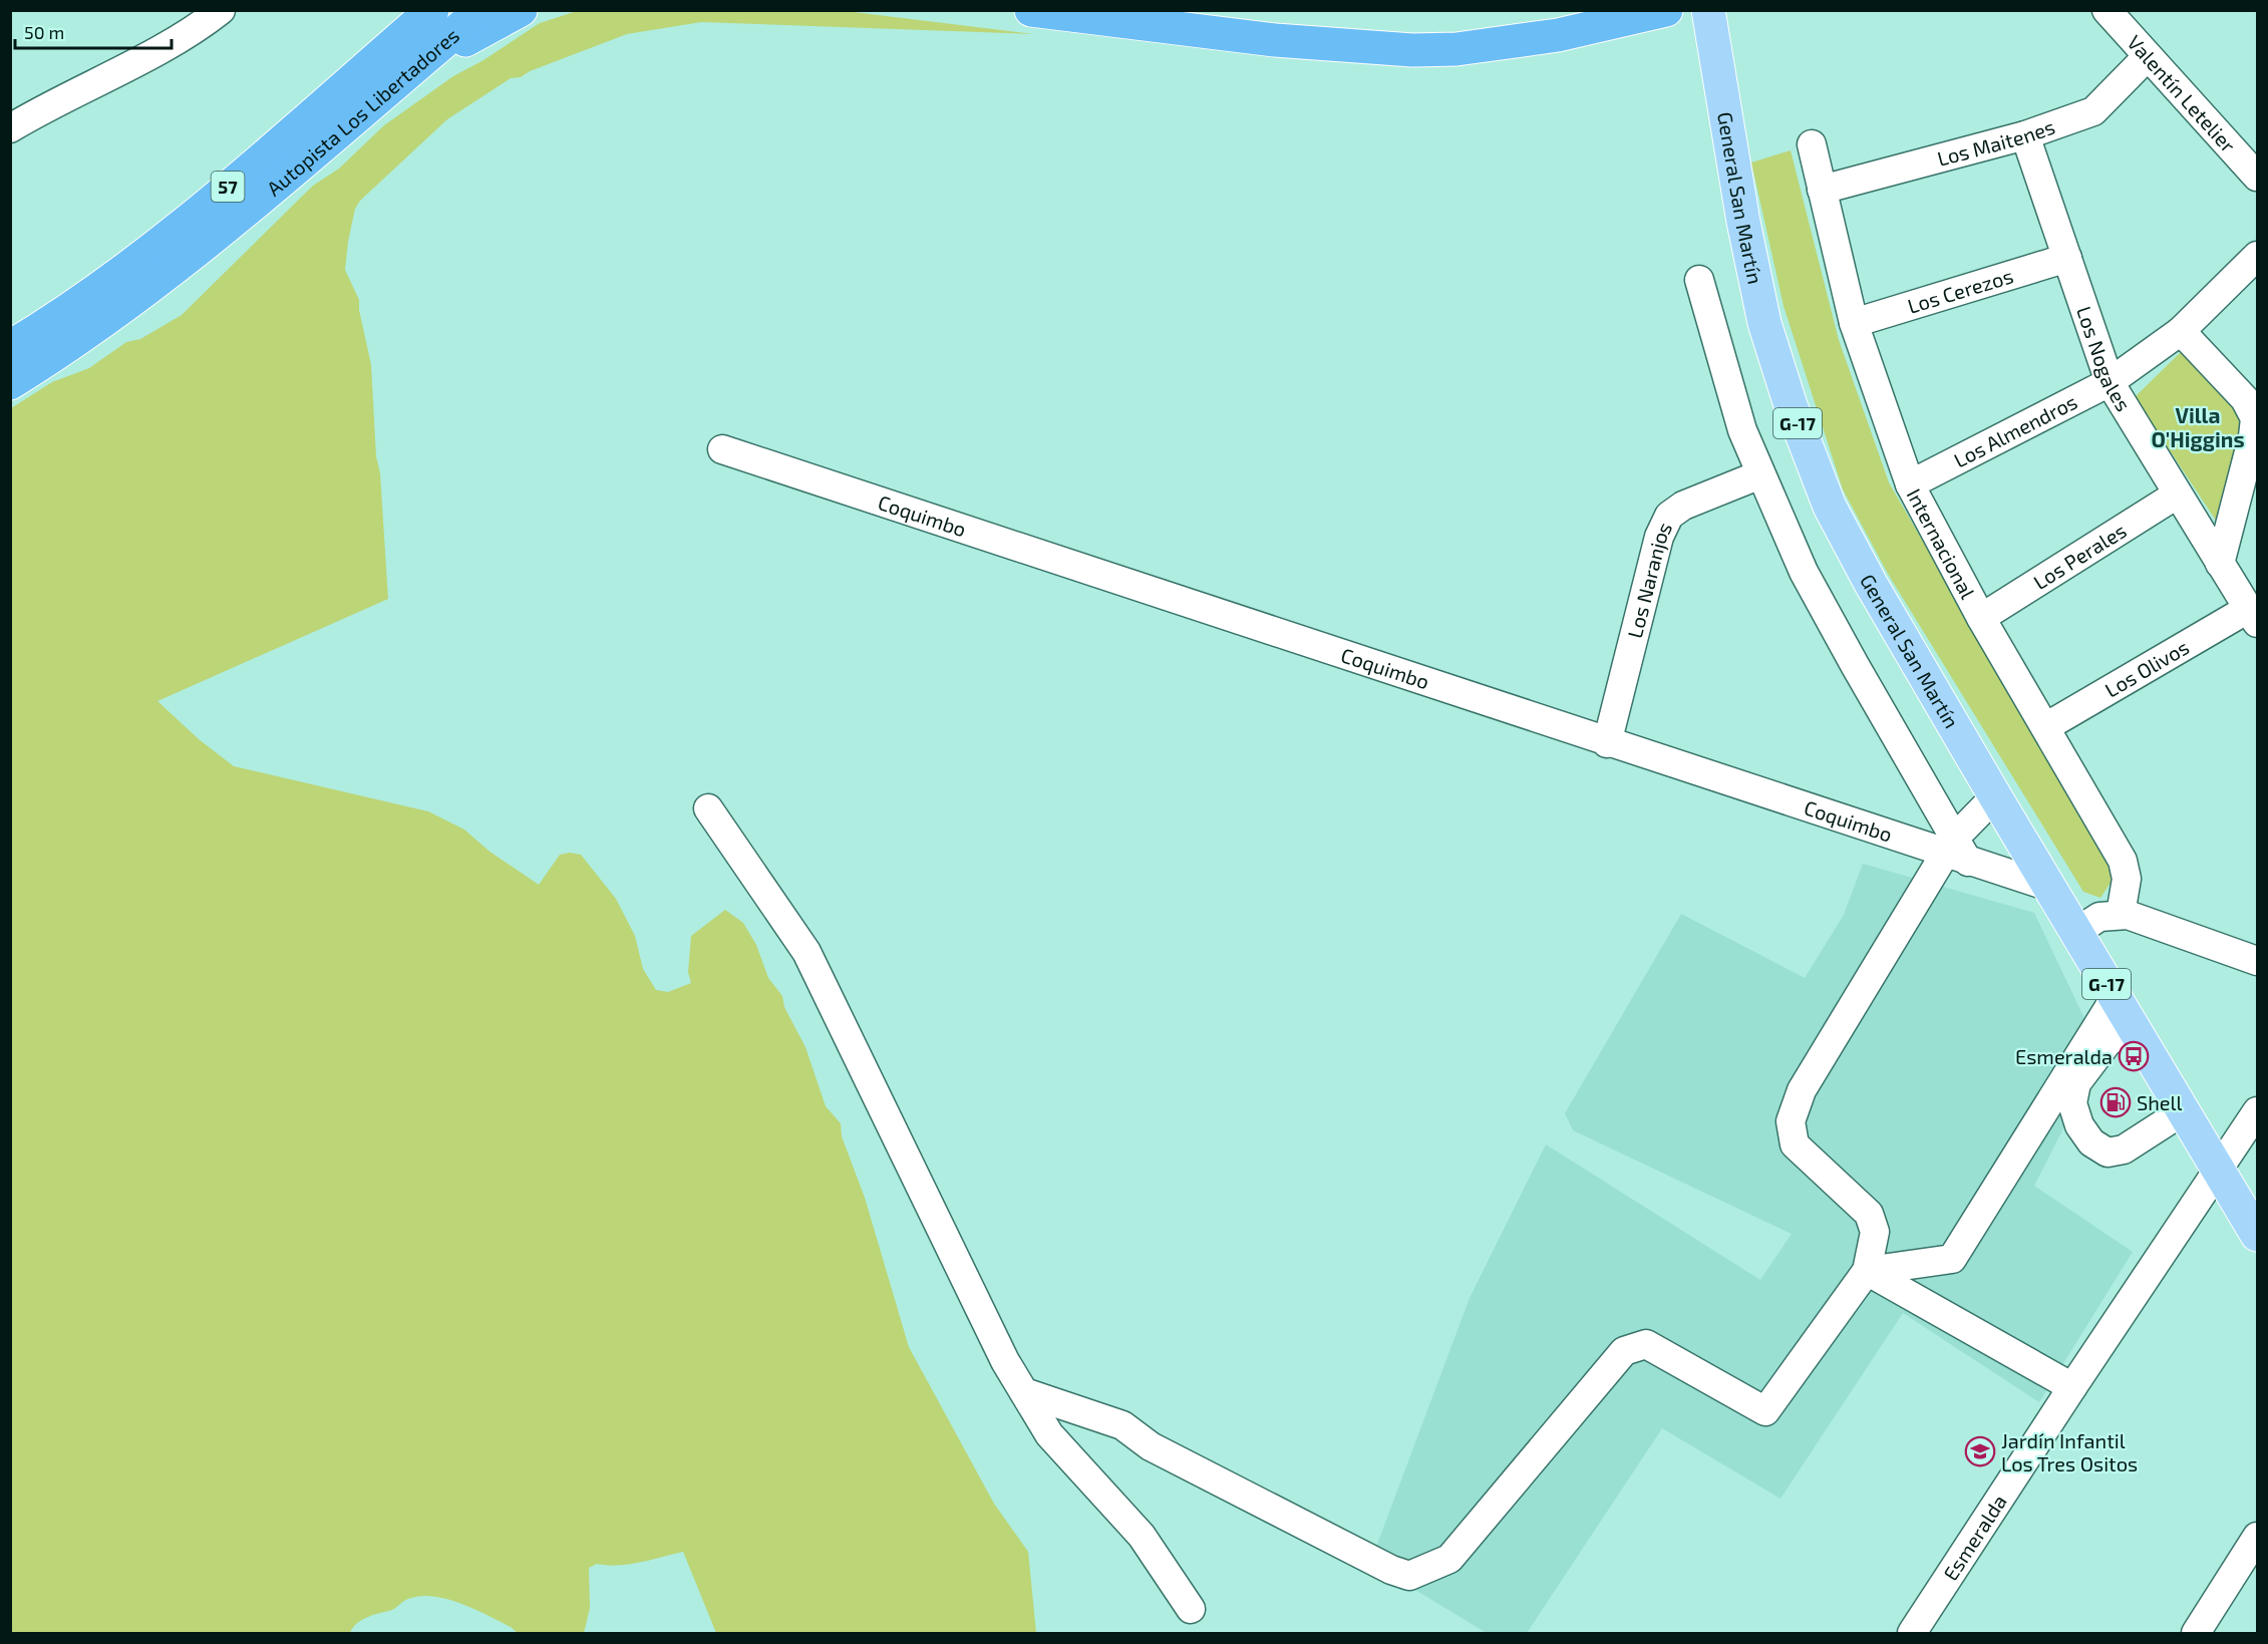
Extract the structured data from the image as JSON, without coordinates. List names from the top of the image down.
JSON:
{
  "streets": {
    "highway": ["Autopista Los Libertadores", "57"],
    "main road": ["General San Martín", "G-17"],
    "street": [
      "Valentín Letelier",
      "Los Maitenes",
      "Los Cerezos",
      "Los Nogales",
      "Los Almendros",
      "Coquimbo",
      "Internacional",
      "Los Perales",
      "Los Naranjos",
      "Los Olivos",
      "Esmeralda"
    ]
  },
  "crossings": [
    ["Valentín Letelier", "Los Maitenes"],
    ["Los Maitenes", "Los Nogales"],
    ["Los Maitenes", "Internacional"],
    ["General San Martín", "Coquimbo"],
    ["General San Martín", "Esmeralda"],
    ["Los Cerezos", "Los Nogales"],
    ["Los Cerezos", "Internacional"],
    ["Los Nogales", "Los Almendros"],
    ["Los Nogales", "Los Perales"],
    ["Los Nogales", "Los Olivos"],
    ["Los Almendros", "Internacional"],
    ["Coquimbo", "Los Naranjos"],
    ["Internacional", "Los Perales"],
    ["Internacional", "Los Olivos"]
  ],
  "districts": ["Villa O'Higgins"],
  "places": {
    "bus stop": ["Esmeralda"],
    "fuel station": ["Shell"],
    "school or university": ["Jardín Infantil Los Tres Ositos"]
  },
  "scale_bar": "50 m"
}
